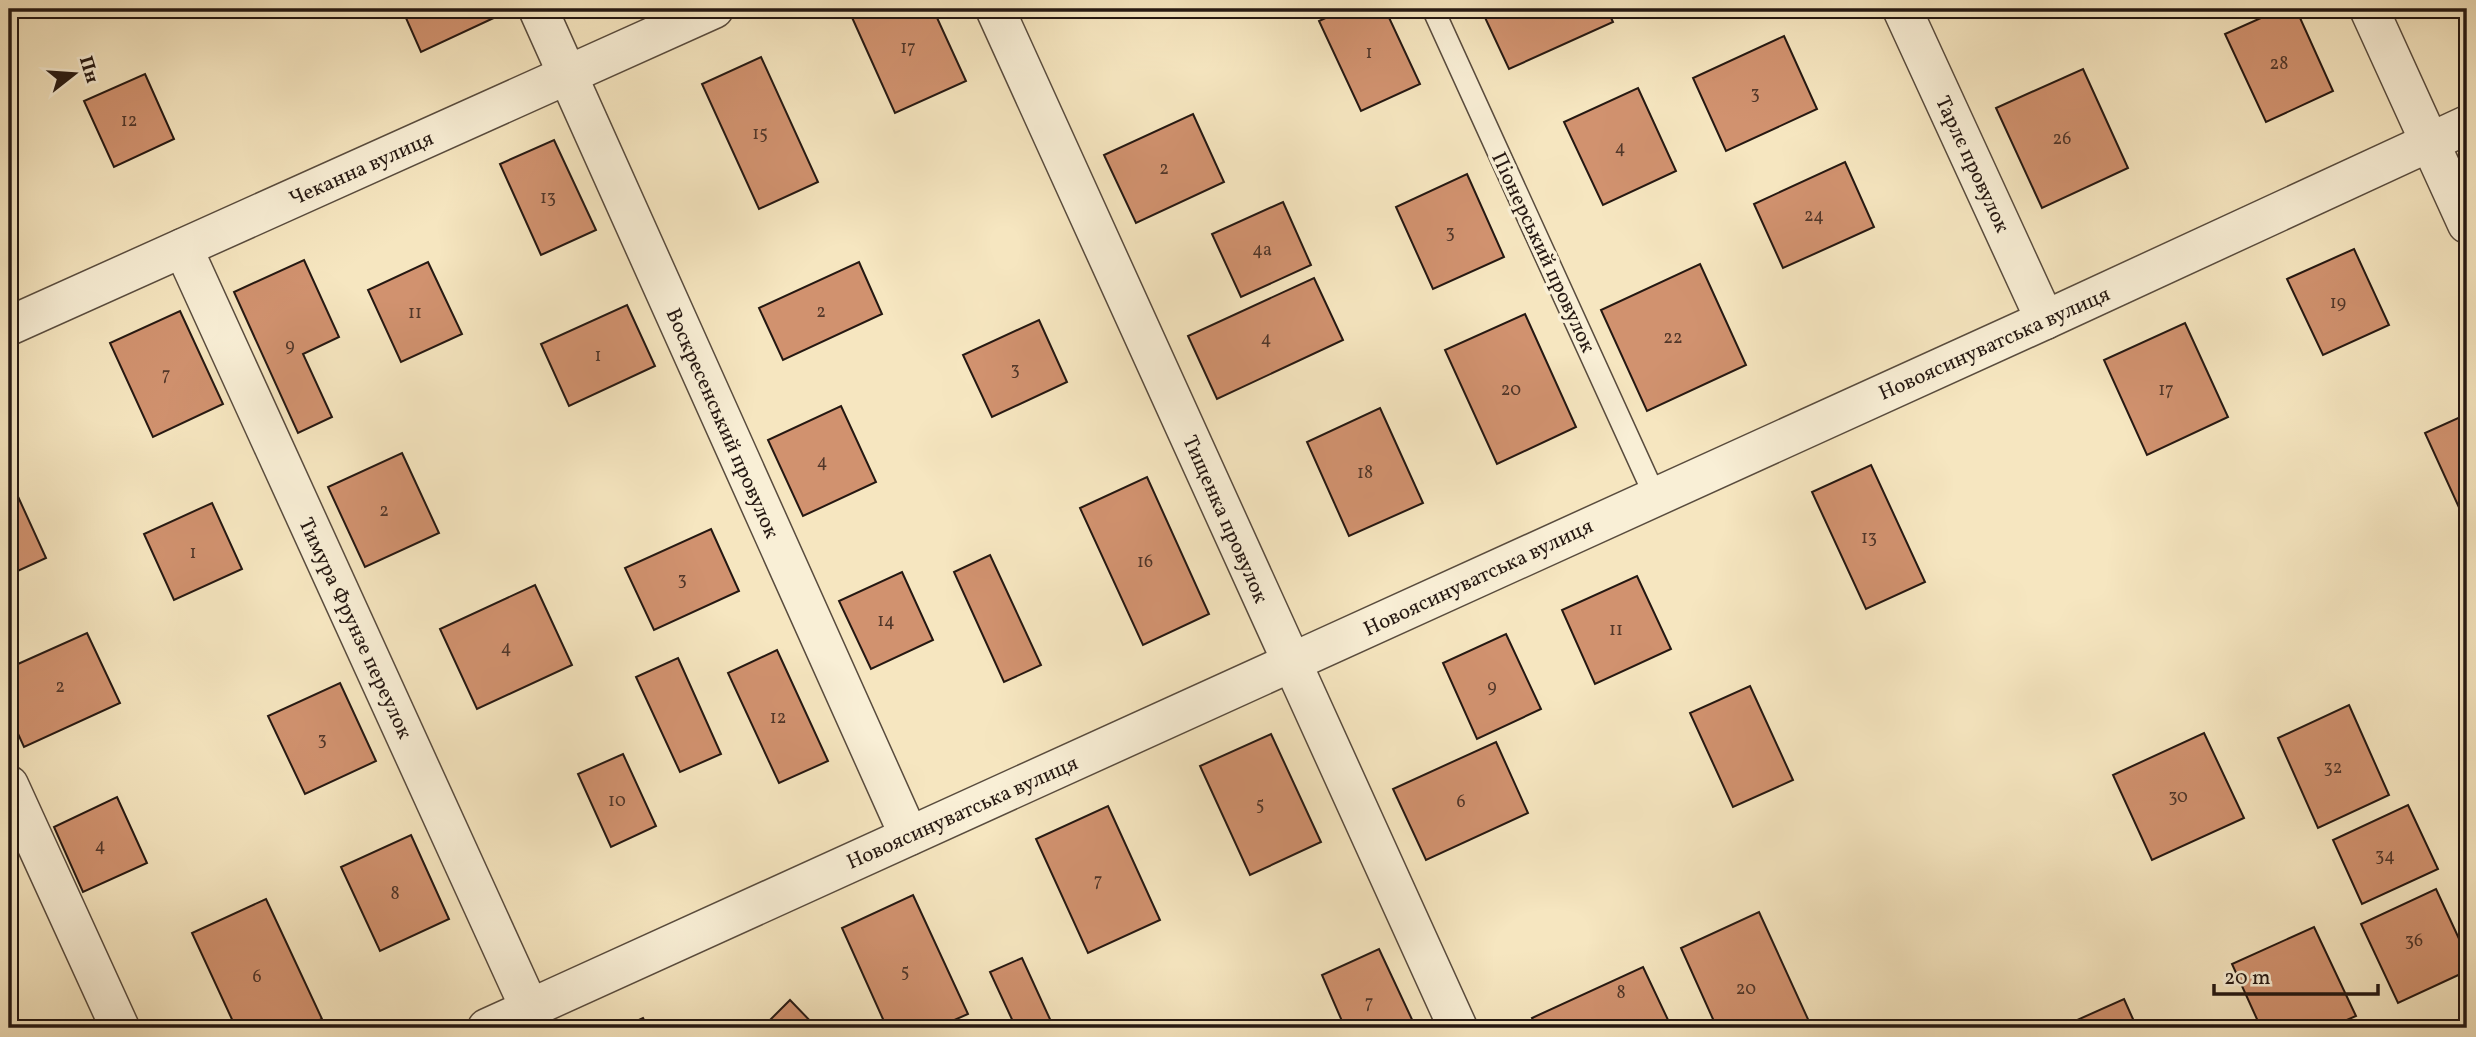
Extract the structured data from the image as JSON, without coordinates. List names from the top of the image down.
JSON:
{
  "streets": {
    "street": [
      "Тарлє провулок",
      "Чеканна вулиця",
      "Новоясинуватська вулиця",
      "Воскресенський провулок",
      "Тищенка провулок",
      "Тимура Фрунзе переулок"
    ],
    "lane": ["Пiонерський провулок"]
  },
  "crossings": [
    ["Тарлє провулок", "Новоясинуватська вулиця"],
    ["Чеканна вулиця", "Воскресенський провулок"],
    ["Чеканна вулиця", "Тимура Фрунзе переулок"],
    ["Пiонерський провулок", "Новоясинуватська вулиця"],
    ["Новоясинуватська вулиця", "Воскресенський провулок"],
    ["Новоясинуватська вулиця", "Тищенка провулок"],
    ["Новоясинуватська вулиця", "Тимура Фрунзе переулок"]
  ],
  "house_numbers": [
    "17",
    "1",
    "28",
    "3",
    "12",
    "15",
    "26",
    "4",
    "2",
    "13",
    "24",
    "3",
    "4а",
    "19",
    "2",
    "11",
    "22",
    "4",
    "9",
    "1",
    "3",
    "7",
    "20",
    "17",
    "4",
    "18",
    "2",
    "13",
    "1",
    "16",
    "3",
    "14",
    "11",
    "4",
    "2",
    "9",
    "12",
    "3",
    "32",
    "30",
    "10",
    "6",
    "5",
    "4",
    "34",
    "7",
    "8",
    "36",
    "5",
    "6",
    "20",
    "8",
    "7"
  ],
  "scale_bar": "20 m",
  "north": "right"
}
